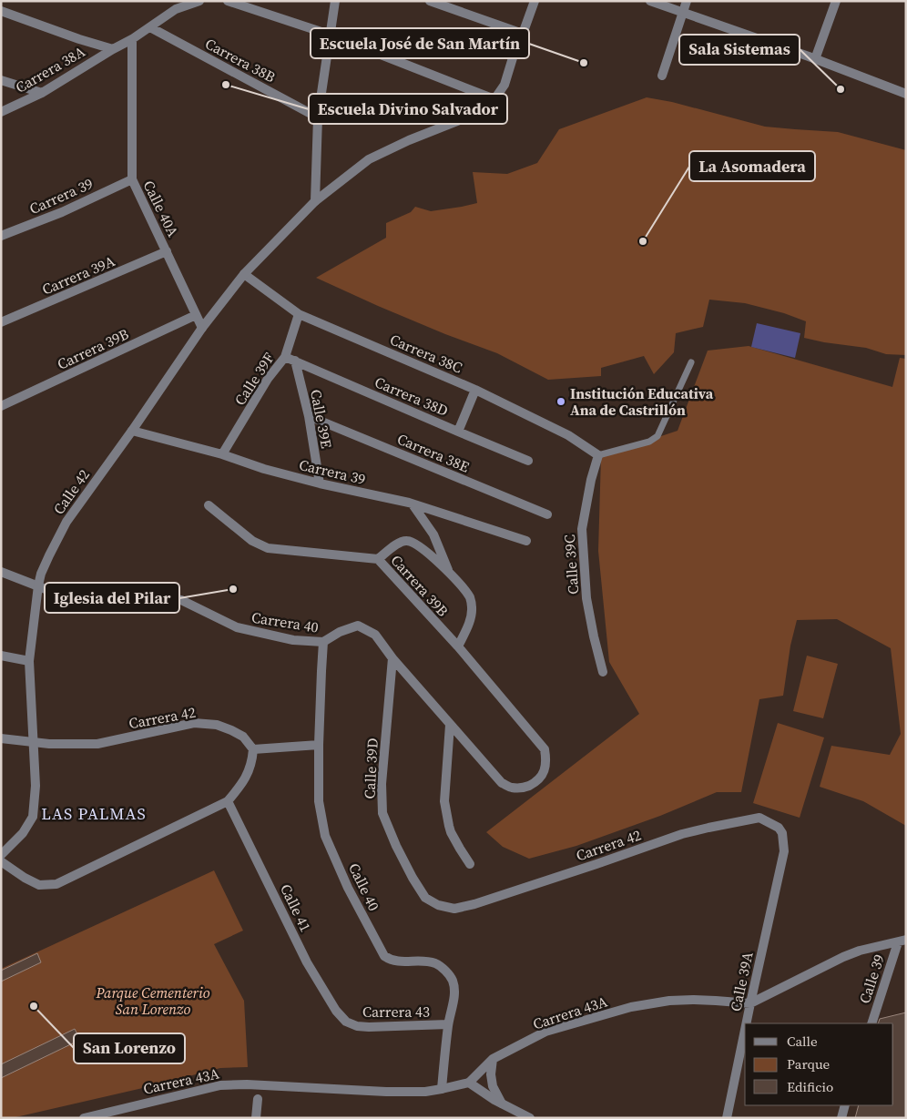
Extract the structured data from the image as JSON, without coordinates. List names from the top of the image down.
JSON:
{
  "streets": {
    "street": [
      "Carrera 38B",
      "Carrera 38A",
      "Carrera 39",
      "Calle 40A",
      "Carrera 39A",
      "Carrera 39B",
      "Carrera 38C",
      "Calle 39F",
      "Carrera 38D",
      "Calle 39E",
      "Carrera 38E",
      "Calle 42",
      "Calle 39C",
      "Carrera 40",
      "Carrera 42",
      "Calle 39D",
      "Calle 40",
      "Calle 41",
      "Calle 39",
      "Calle 39A",
      "Carrera 43",
      "Carrera 43A"
    ]
  },
  "crossings": [
    ["Carrera 38B", "Carrera 38A"],
    ["Carrera 38A", "Calle 40A"],
    ["Carrera 39", "Calle 40A"],
    ["Carrera 39", "Calle 39F"],
    ["Carrera 39", "Calle 39E"],
    ["Carrera 39", "Calle 42"],
    ["Calle 40A", "Carrera 39A"],
    ["Calle 40A", "Carrera 39B"],
    ["Calle 40A", "Calle 42"],
    ["Carrera 39B", "Carrera 40"],
    ["Carrera 38C", "Calle 39F"],
    ["Carrera 38C", "Calle 42"],
    ["Carrera 38C", "Calle 39C"],
    ["Calle 39F", "Carrera 38D"],
    ["Carrera 38D", "Calle 39E"],
    ["Calle 39E", "Carrera 38E"],
    ["Calle 42", "Carrera 40"],
    ["Calle 42", "Carrera 42"],
    ["Carrera 40", "Calle 39D"],
    ["Carrera 40", "Calle 40"],
    ["Carrera 42", "Calle 39D"],
    ["Carrera 42", "Calle 39A"],
    ["Calle 40", "Carrera 43"],
    ["Calle 40", "Carrera 43A"],
    ["Calle 41", "Carrera 43"],
    ["Calle 39A", "Carrera 43A"]
  ],
  "districts": ["LAS PALMAS"],
  "parks": ["Parque Cementerio San Lorenzo"],
  "places": [
    "Escuela José de San Martín",
    "Escuela Divino Salvador",
    "Sala Sistemas",
    "La Asomadera",
    "Institución Educativa Ana de Castrillón",
    "Iglesia del Pilar",
    "San Lorenzo"
  ],
  "legend": ["Calle", "Parque", "Edificio"]
}
